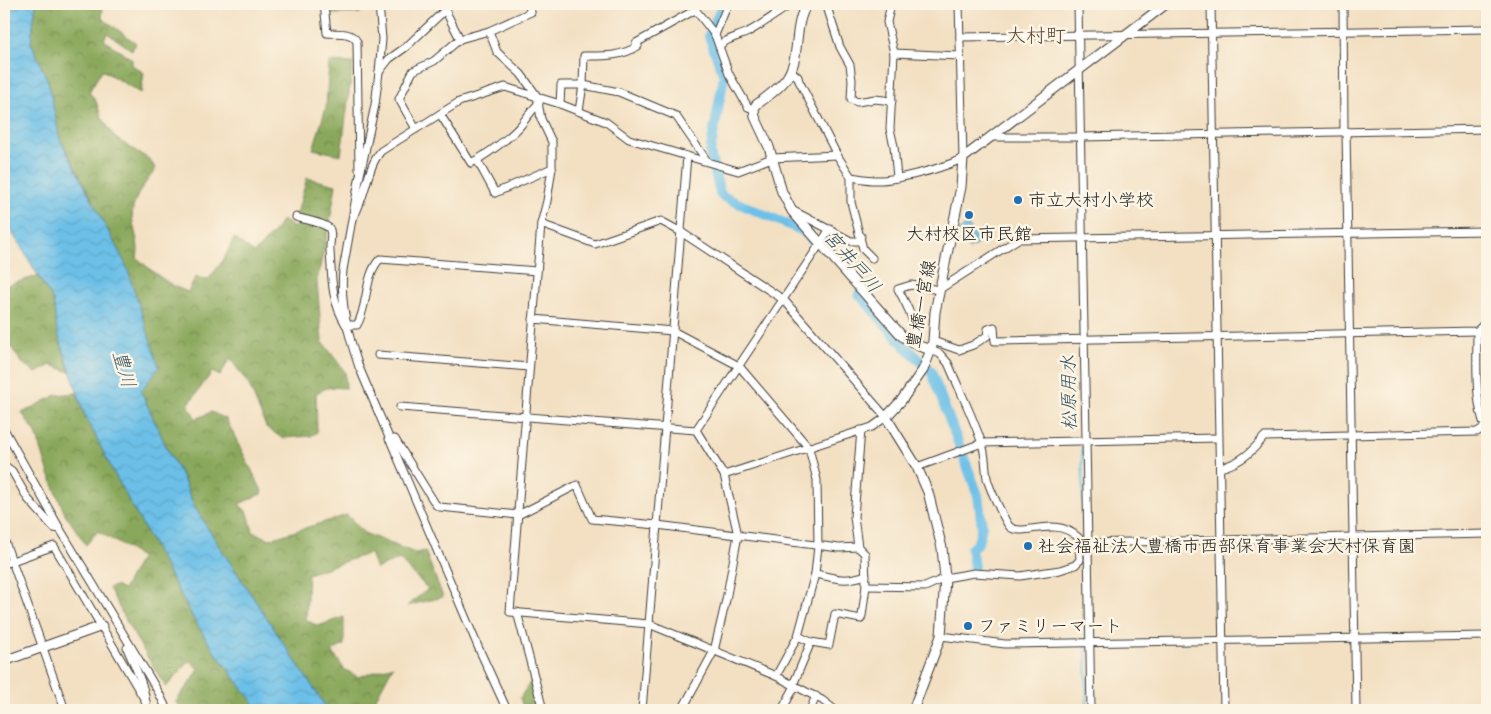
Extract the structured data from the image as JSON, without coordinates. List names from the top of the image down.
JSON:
{
  "streets": {
    "main road": ["豊橋一宮線"]
  },
  "districts": ["大村町"],
  "water": ["宮井戸川", "豊川", "松原用水"],
  "places": [
    "市立大村小学校",
    "大村校区市民館",
    "社会福祉法人豊橋市西部保育事業会大村保育園",
    "ファミリーマート"
  ]
}
